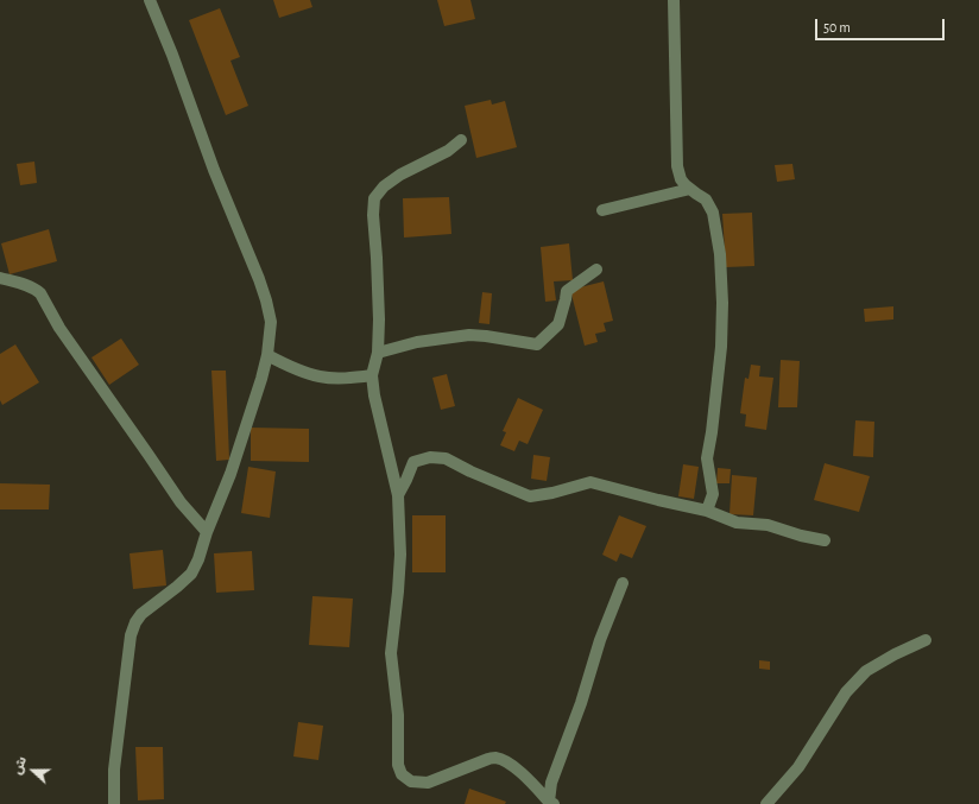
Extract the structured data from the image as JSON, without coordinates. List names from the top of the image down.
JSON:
{
  "scale_bar": "50 m",
  "north": "left"
}
